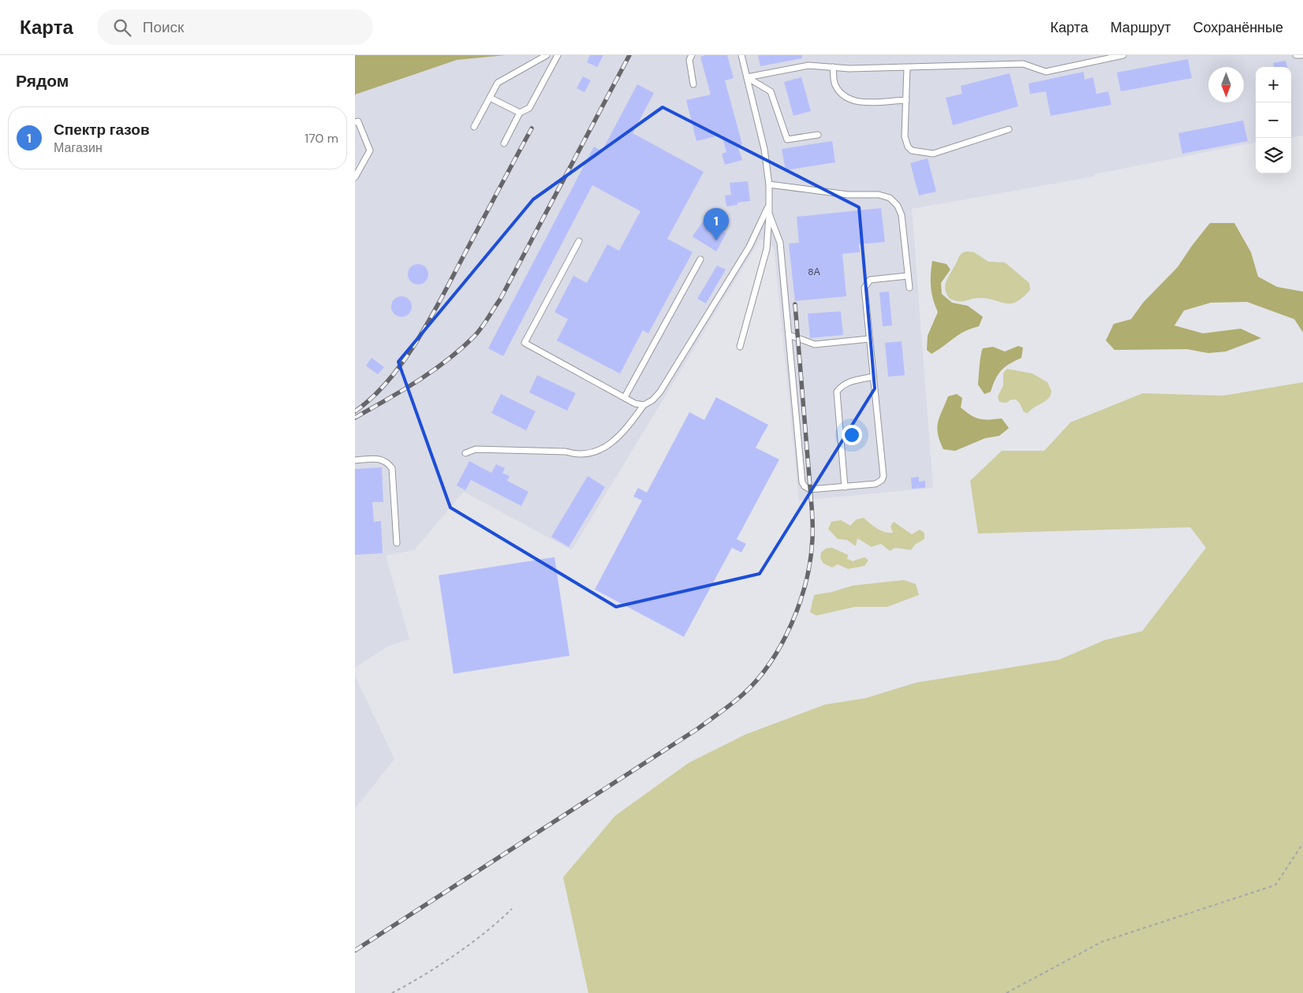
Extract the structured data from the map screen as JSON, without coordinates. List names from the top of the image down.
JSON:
{
  "house_numbers": ["8А"],
  "north": "bottom",
  "page": {
    "header": "Карта",
    "search": "Поиск",
    "nav": ["Карта", "Маршрут", "Сохранённые"],
    "heading": "Рядом",
    "map_buttons": ["+", "−"],
    "list": [
      {
        "mark": "1",
        "name": "Спектр газов",
        "note": "Магазин",
        "value": "170 m"
      }
    ],
    "pins": "1"
  }
}
